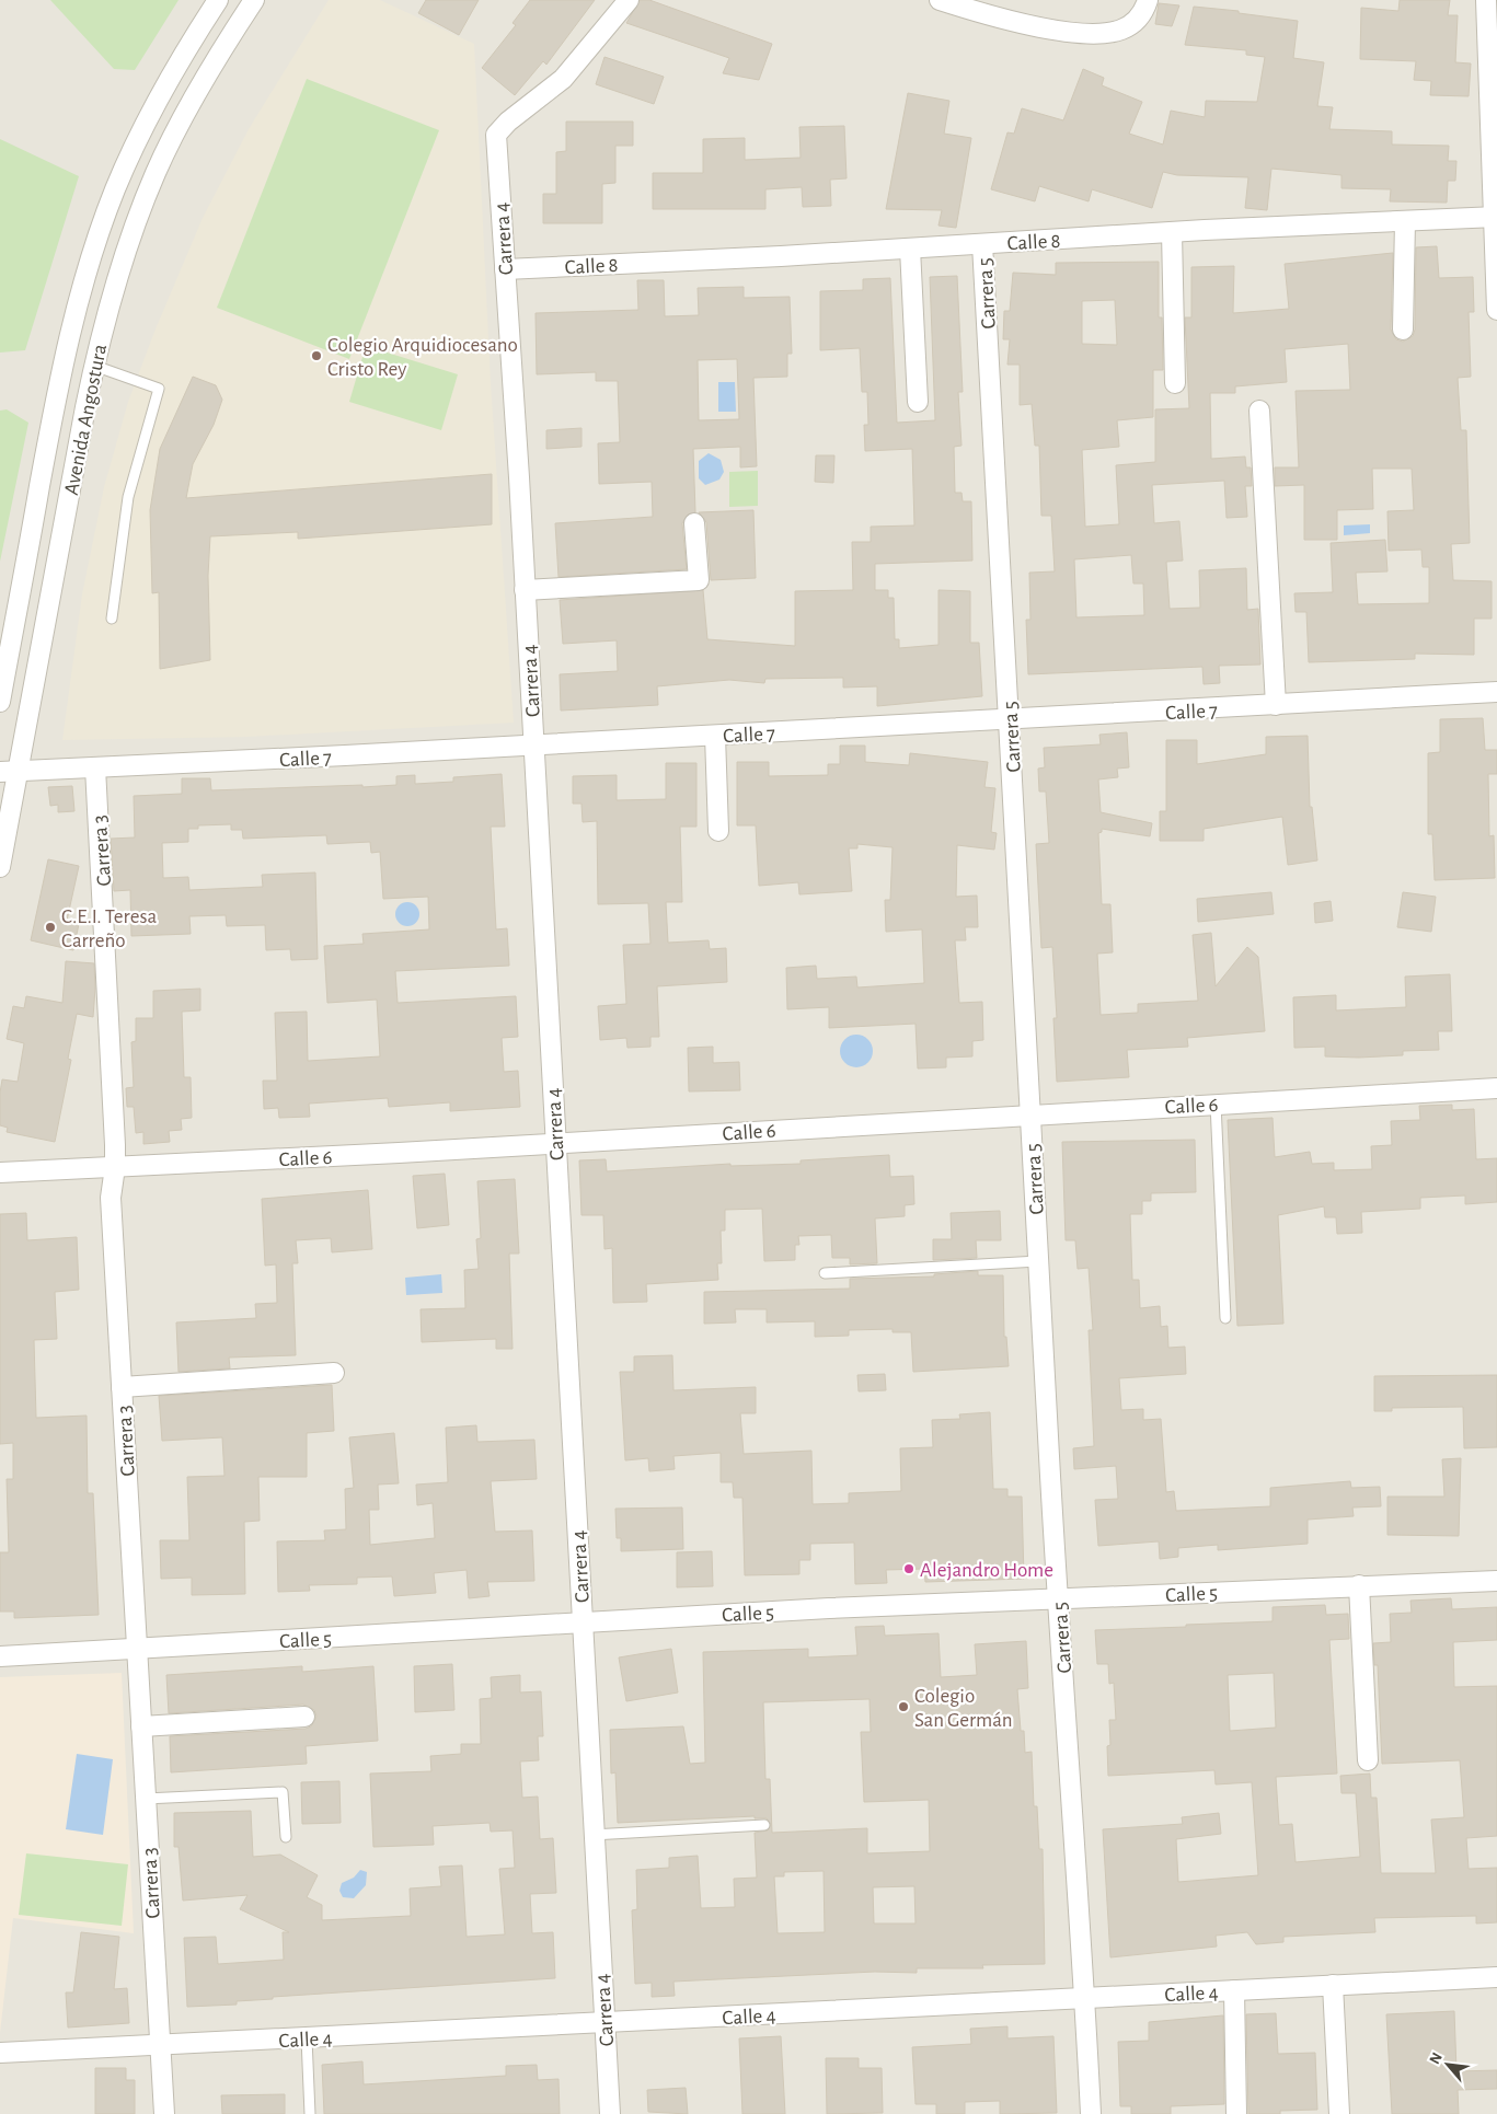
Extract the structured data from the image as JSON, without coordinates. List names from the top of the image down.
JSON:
{
  "streets": {
    "street": [
      "Carrera 4",
      "Calle 8",
      "Carrera 5",
      "Avenida Angostura",
      "Calle 7",
      "Carrera 3",
      "Calle 6",
      "Calle 5",
      "Calle 4"
    ]
  },
  "crossings": [
    ["Carrera 4", "Calle 8"],
    ["Carrera 4", "Calle 7"],
    ["Carrera 4", "Calle 6"],
    ["Carrera 4", "Calle 5"],
    ["Carrera 4", "Calle 4"],
    ["Calle 8", "Carrera 5"],
    ["Carrera 5", "Calle 7"],
    ["Carrera 5", "Calle 6"],
    ["Carrera 5", "Calle 5"],
    ["Carrera 5", "Calle 4"],
    ["Avenida Angostura", "Calle 7"],
    ["Calle 7", "Carrera 3"],
    ["Carrera 3", "Calle 6"],
    ["Carrera 3", "Calle 5"],
    ["Carrera 3", "Calle 4"]
  ],
  "places": [
    "Colegio Arquidiocesano Cristo Rey",
    "C.E.I. Teresa Carreño",
    "Alejandro Home",
    "Colegio San Germán"
  ],
  "north": "top left"
}
